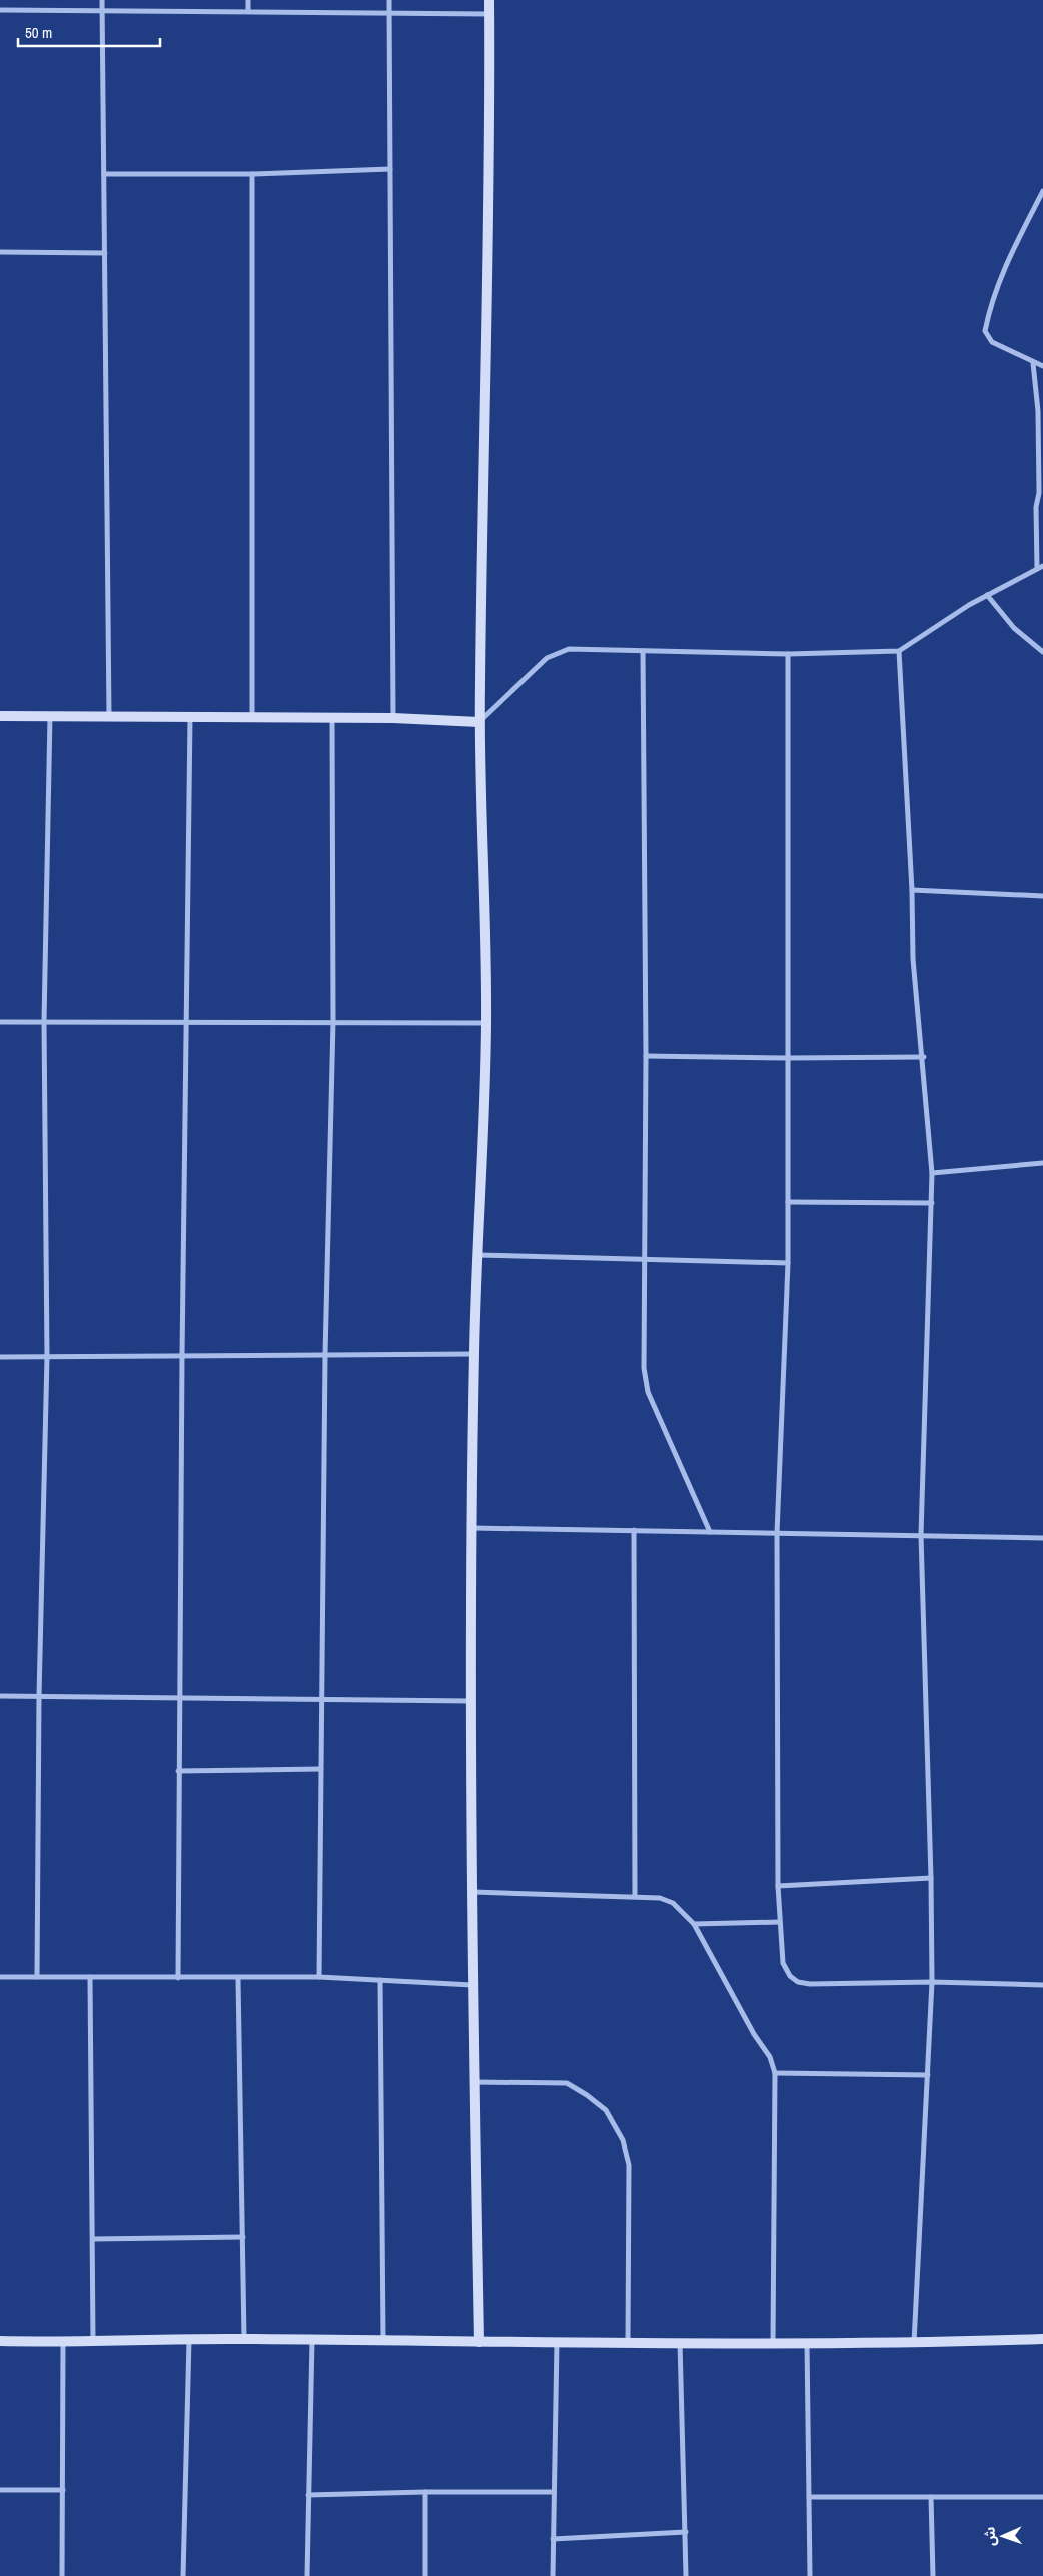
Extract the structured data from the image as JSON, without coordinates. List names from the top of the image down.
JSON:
{
  "scale_bar": "50 m",
  "north": "left"
}
